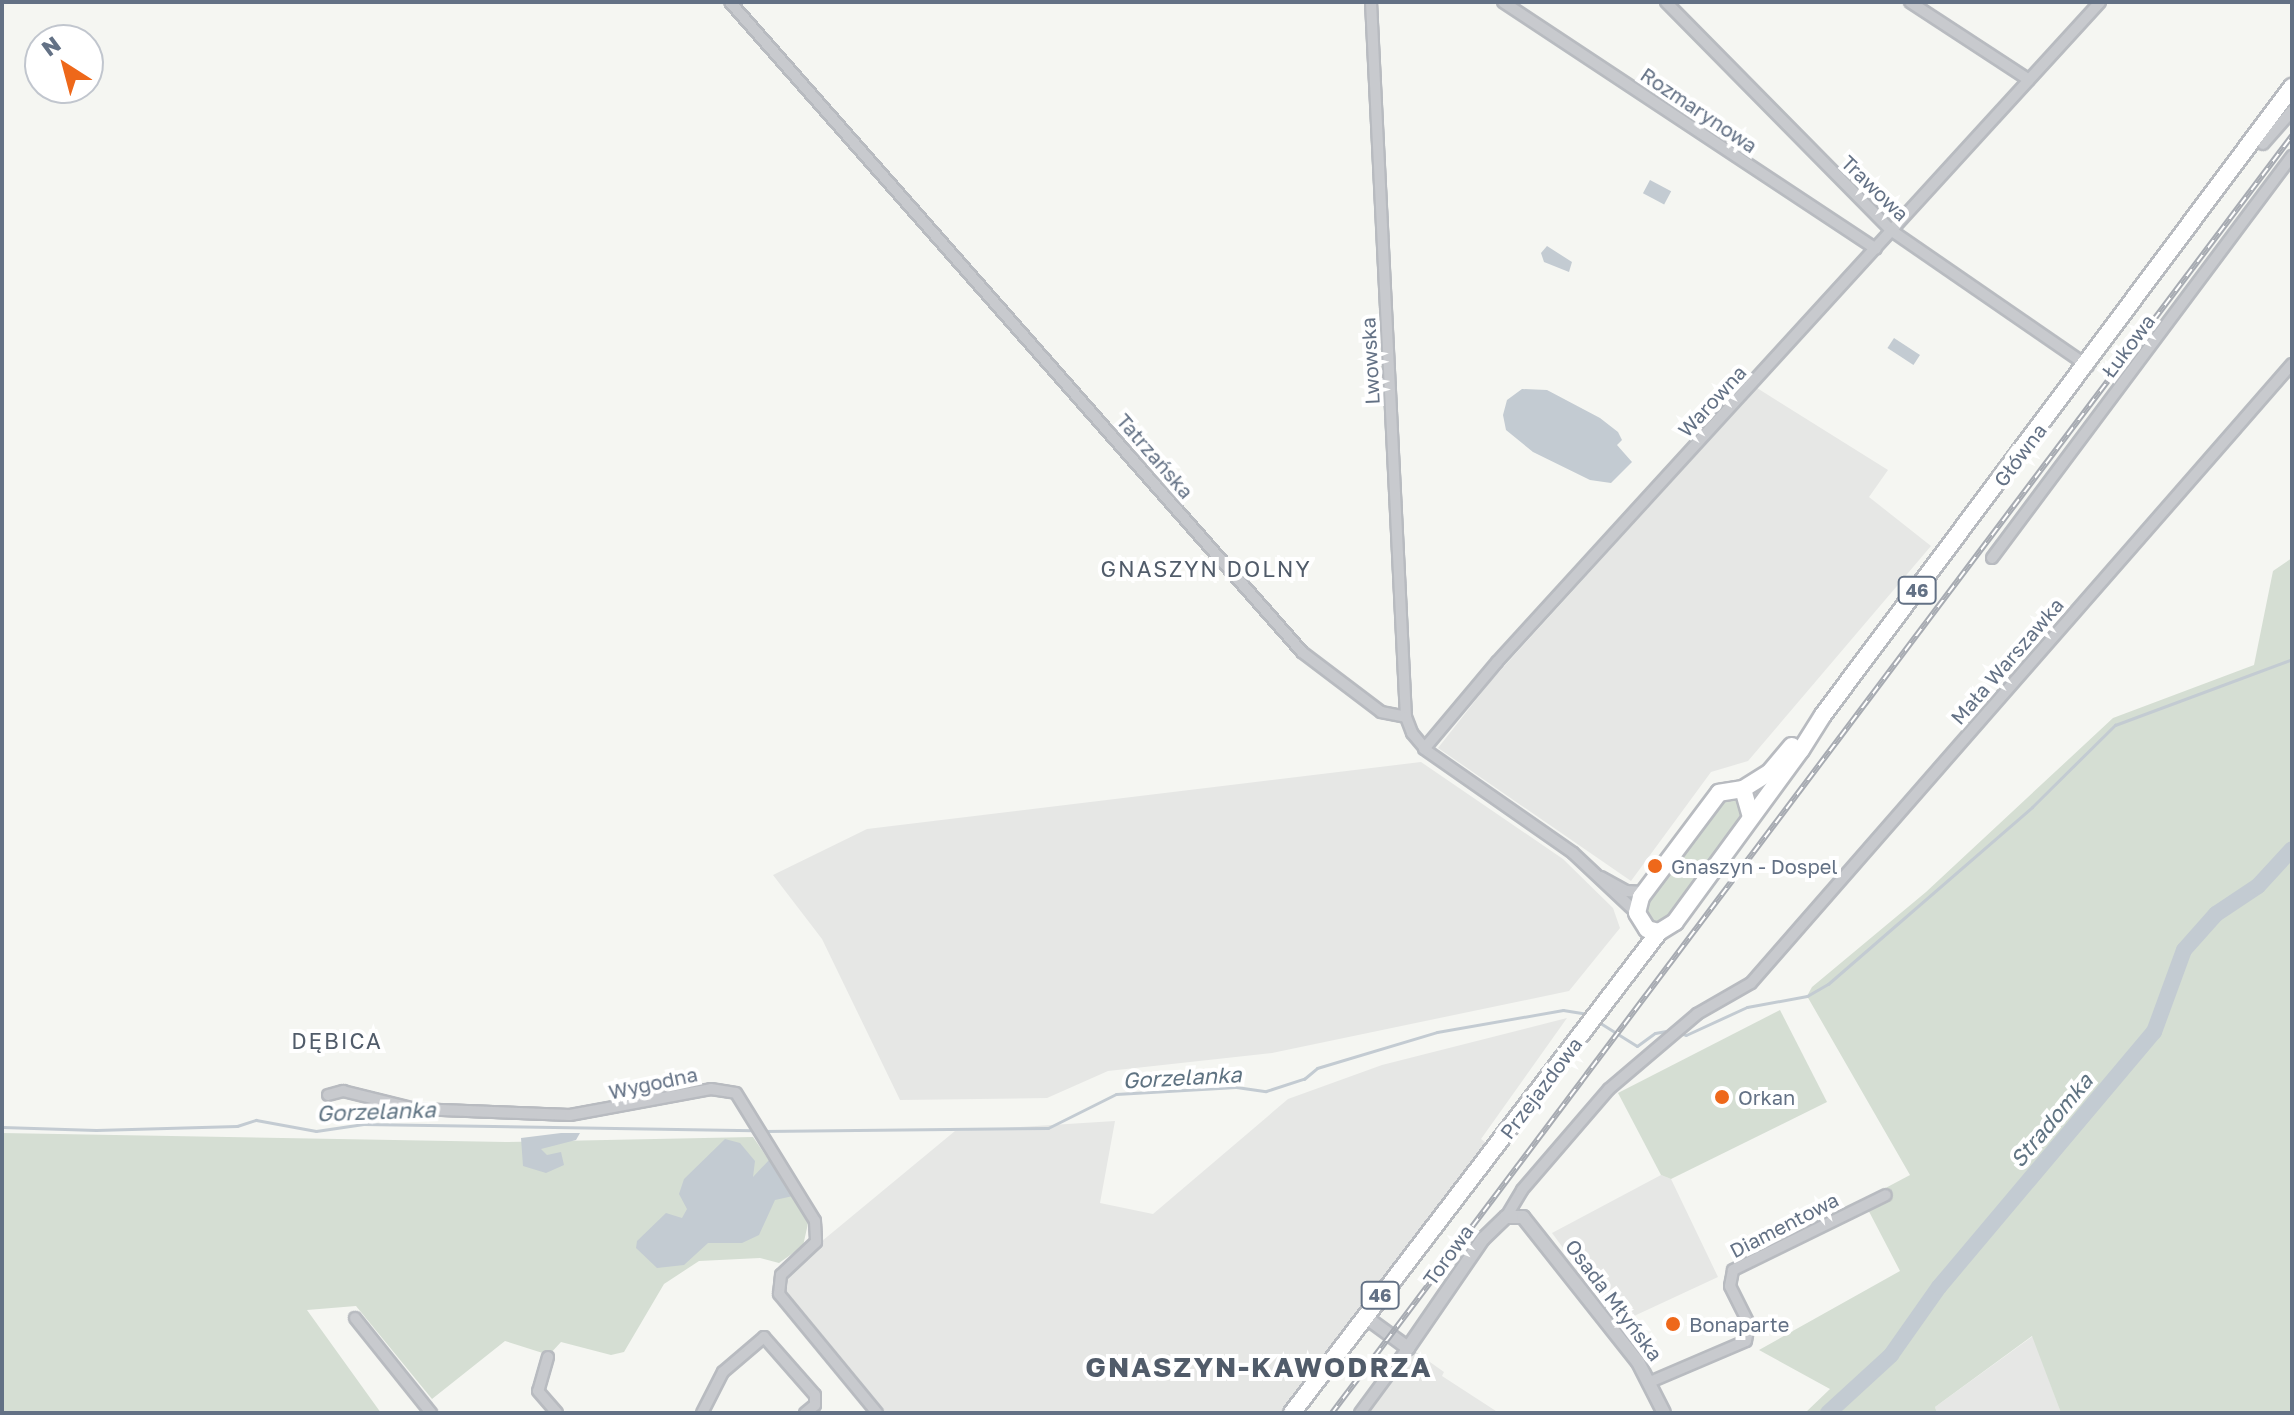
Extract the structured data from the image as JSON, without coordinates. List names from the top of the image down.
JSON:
{
  "streets": {
    "main road": ["Główna", "46", "Przejazdowa"],
    "street": [
      "Rozmarynowa",
      "Trawowa",
      "Łukowa",
      "Lwowska",
      "Warowna",
      "Tatrzańska",
      "Mała Warszawka",
      "Wygodna",
      "Diamentowa",
      "Torowa",
      "Osada Młyńska"
    ]
  },
  "crossings": [
    ["Rozmarynowa", "Warowna"],
    ["Trawowa", "Warowna"],
    ["Trawowa", "Główna"],
    ["Lwowska", "Tatrzańska"],
    ["Główna", "46"],
    ["46", "Przejazdowa"],
    ["Mała Warszawka", "Torowa"],
    ["Mała Warszawka", "Osada Młyńska"],
    ["Diamentowa", "Osada Młyńska"],
    ["Torowa", "Osada Młyńska"]
  ],
  "districts": ["GNASZYN DOLNY", "DĘBICA", "GNASZYN-KAWODRZA"],
  "water": ["Gorzelanka", "Stradomka"],
  "places": ["Gnaszyn - Dospel", "Orkan", "Bonaparte"],
  "north": "top left"
}
